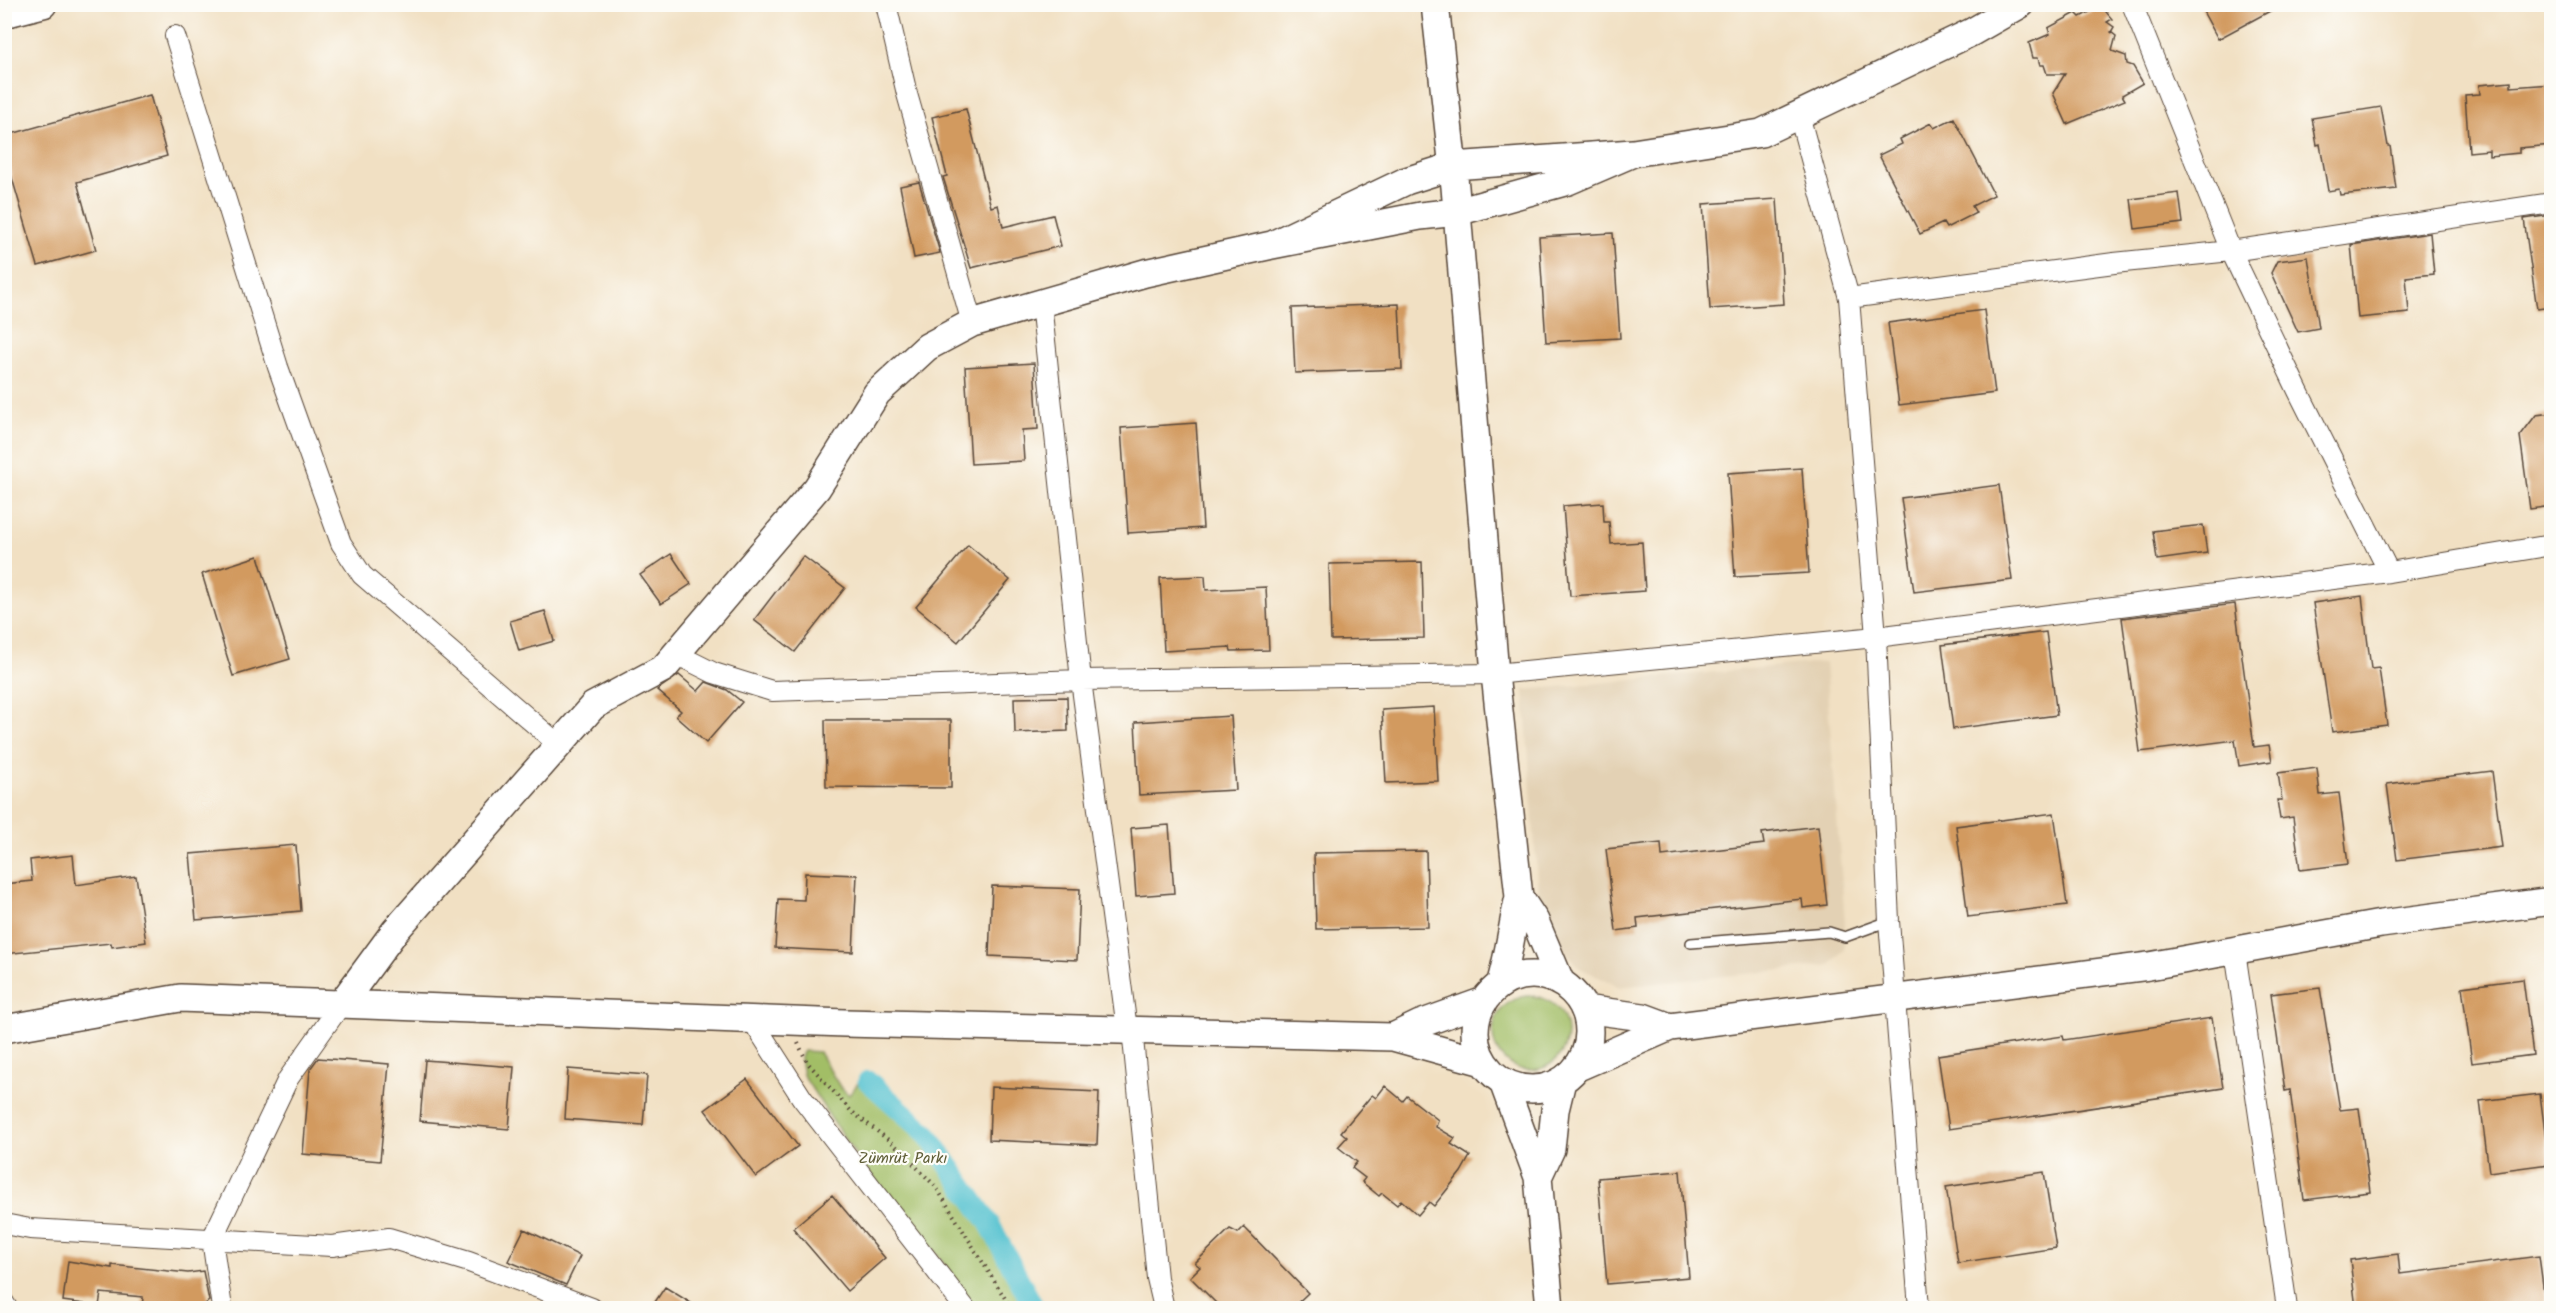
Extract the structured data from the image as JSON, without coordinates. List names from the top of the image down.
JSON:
{
  "parks": ["Zümrüt Parkı"]
}
